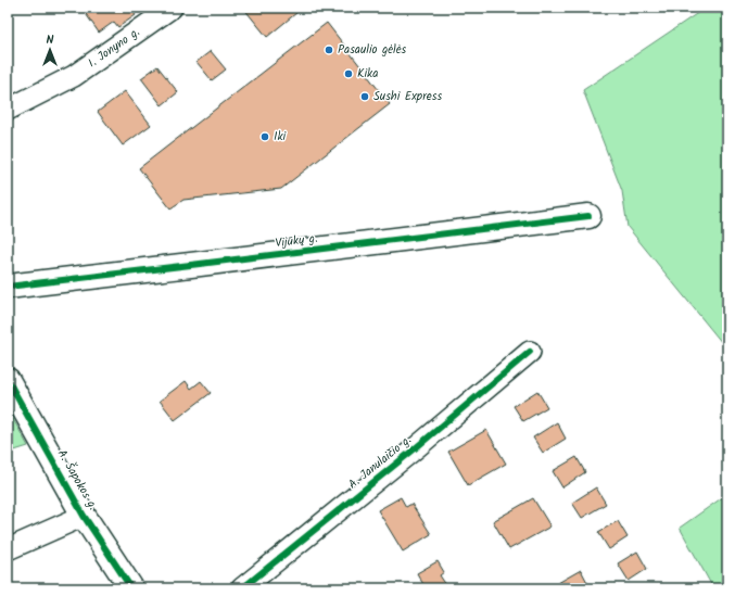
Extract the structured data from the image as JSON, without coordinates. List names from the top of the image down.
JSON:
{
  "streets": {
    "street": [
      "I. Jonyno g.",
      "Vijūkų g.",
      "A. Janulaičio g.",
      "A. Šapokos g."
    ]
  },
  "places": [
    "Pasaulio gėlės",
    "Kika",
    "Sushi Express",
    "Iki"
  ],
  "north": "top"
}
